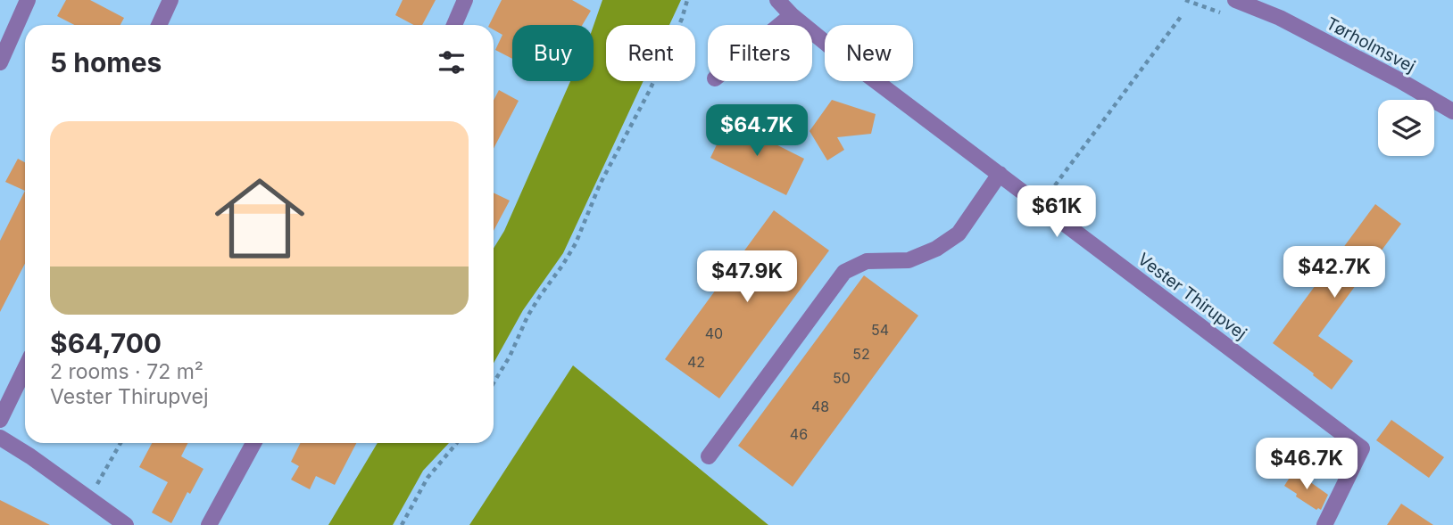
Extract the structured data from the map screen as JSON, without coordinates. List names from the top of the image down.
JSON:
{
  "streets": {
    "street": ["Tørholmsvej", "Vester Thirupvej"]
  },
  "house_numbers": [
    "54",
    "40",
    "52",
    "42",
    "50",
    "48",
    "46"
  ],
  "page": {
    "chip": [
      "Buy",
      "Rent",
      "Filters",
      "New"
    ],
    "heading": "5 homes",
    "list": [
      {
        "name": "$64,700",
        "note": "2 rooms · 72 m² · Vester Thirupvej"
      }
    ],
    "price": [
      "$64.7K",
      "$61K",
      "$42.7K",
      "$47.9K",
      "$46.7K"
    ]
  }
}
